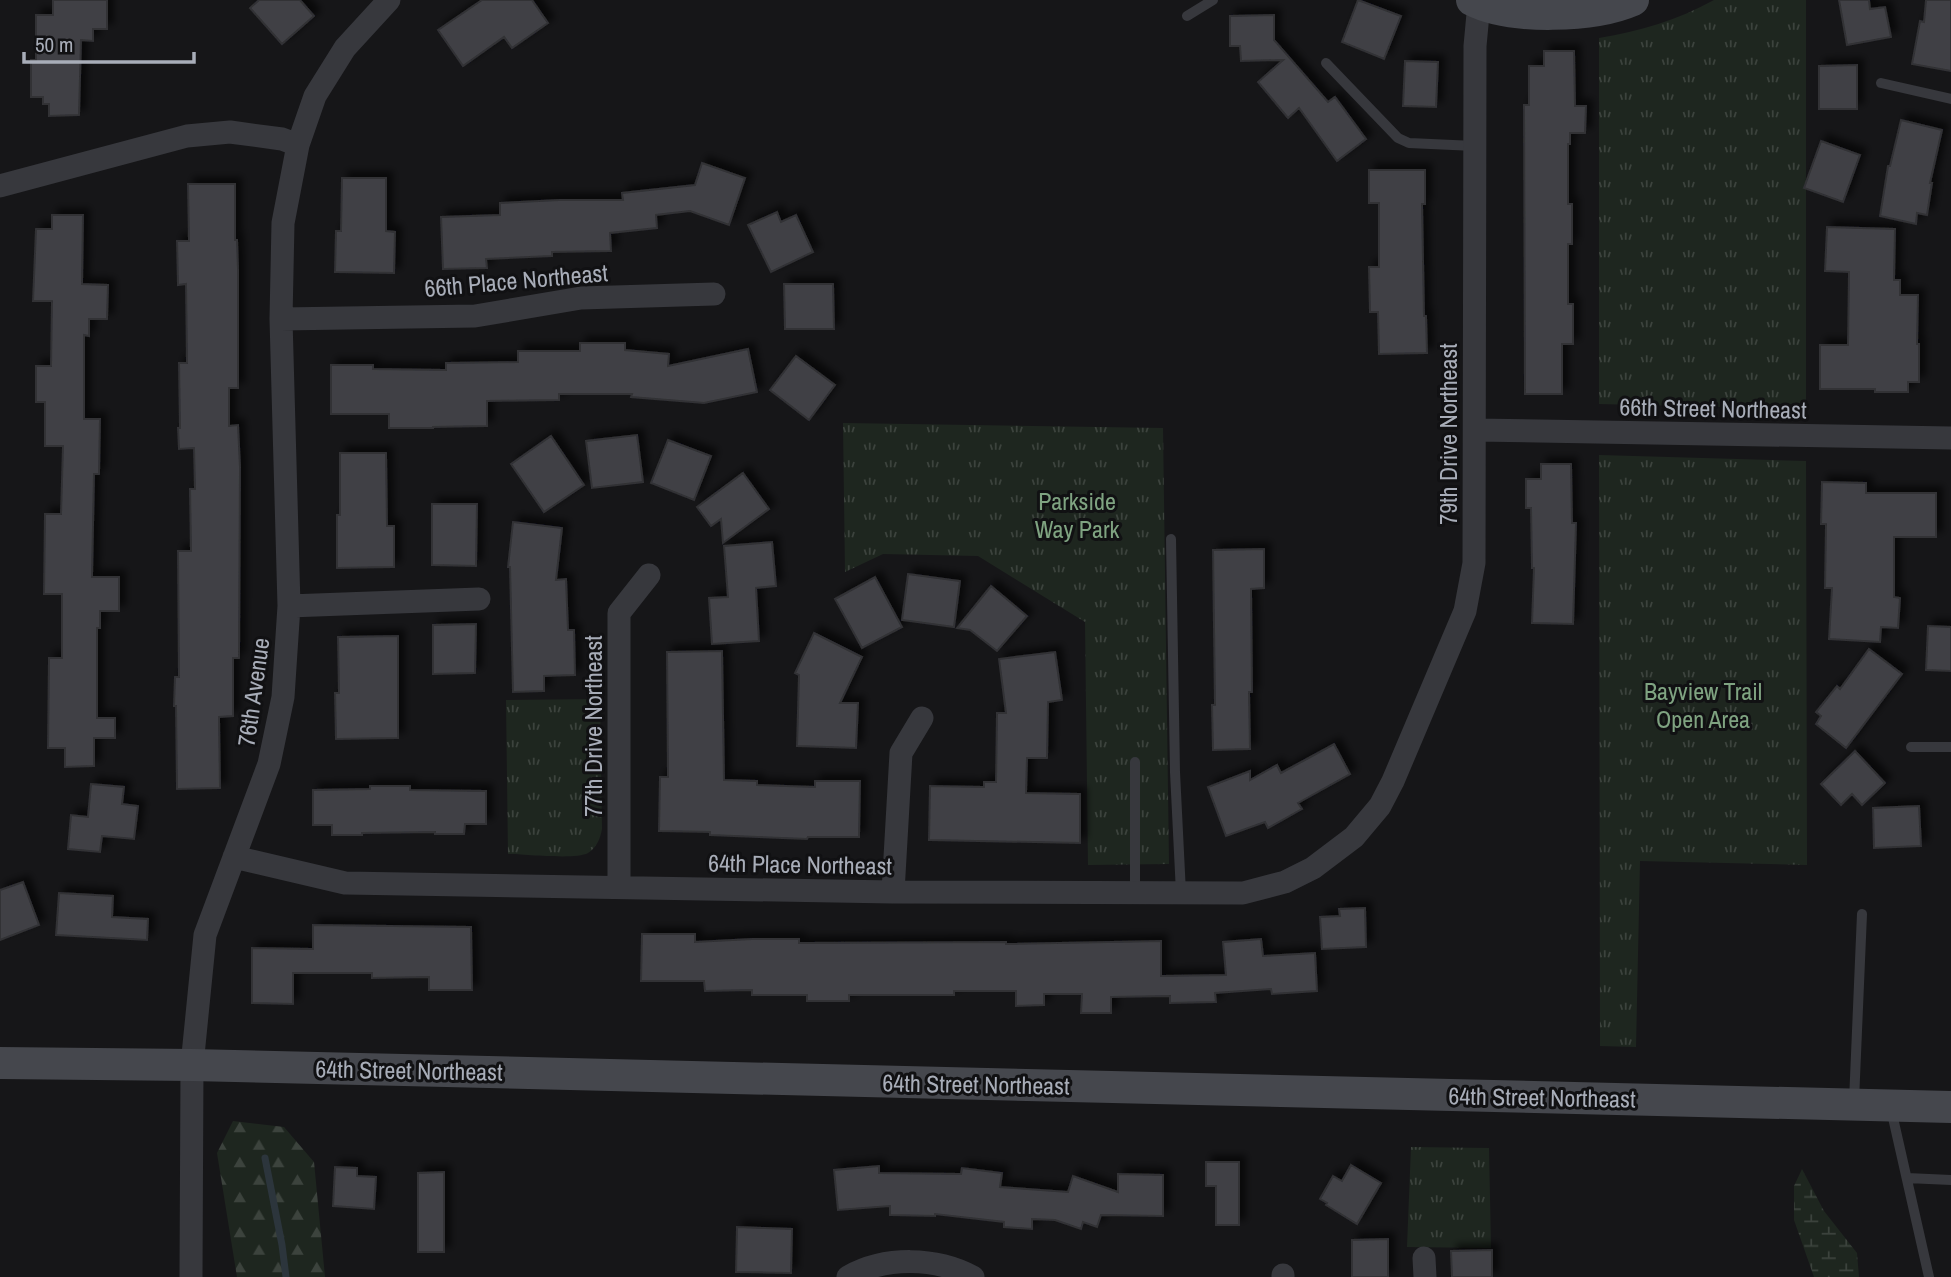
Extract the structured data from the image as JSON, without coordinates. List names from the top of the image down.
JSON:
{
  "streets": {
    "main road": ["64th Street Northeast"],
    "street": [
      "66th Place Northeast",
      "66th Street Northeast",
      "79th Drive Northeast",
      "76th Avenue",
      "77th Drive Northeast",
      "64th Place Northeast"
    ]
  },
  "crossings": [
    ["66th Place Northeast", "76th Avenue"],
    ["66th Street Northeast", "79th Drive Northeast"],
    ["79th Drive Northeast", "64th Place Northeast"],
    ["76th Avenue", "64th Place Northeast"],
    ["76th Avenue", "64th Street Northeast"],
    ["77th Drive Northeast", "64th Place Northeast"]
  ],
  "parks": ["Parkside Way Park", "Bayview Trail Open Area"],
  "scale_bar": "50 m"
}
